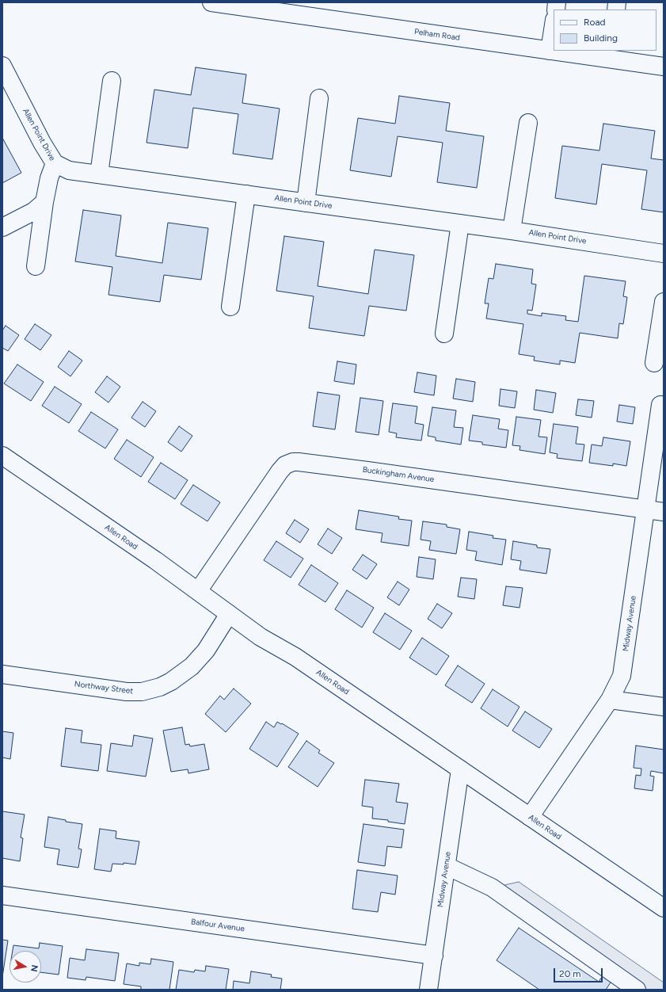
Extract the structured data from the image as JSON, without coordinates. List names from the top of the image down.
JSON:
{
  "streets": {
    "street": [
      "Pelham Road",
      "Allen Point Drive",
      "Buckingham Avenue",
      "Allen Road",
      "Midway Avenue",
      "Northway Street",
      "Balfour Avenue"
    ]
  },
  "crossings": [
    ["Buckingham Avenue", "Allen Road"],
    ["Buckingham Avenue", "Midway Avenue"],
    ["Allen Road", "Midway Avenue"],
    ["Allen Road", "Northway Street"],
    ["Midway Avenue", "Balfour Avenue"]
  ],
  "legend": ["Road", "Building"],
  "scale_bar": "20 m",
  "north": "right"
}
